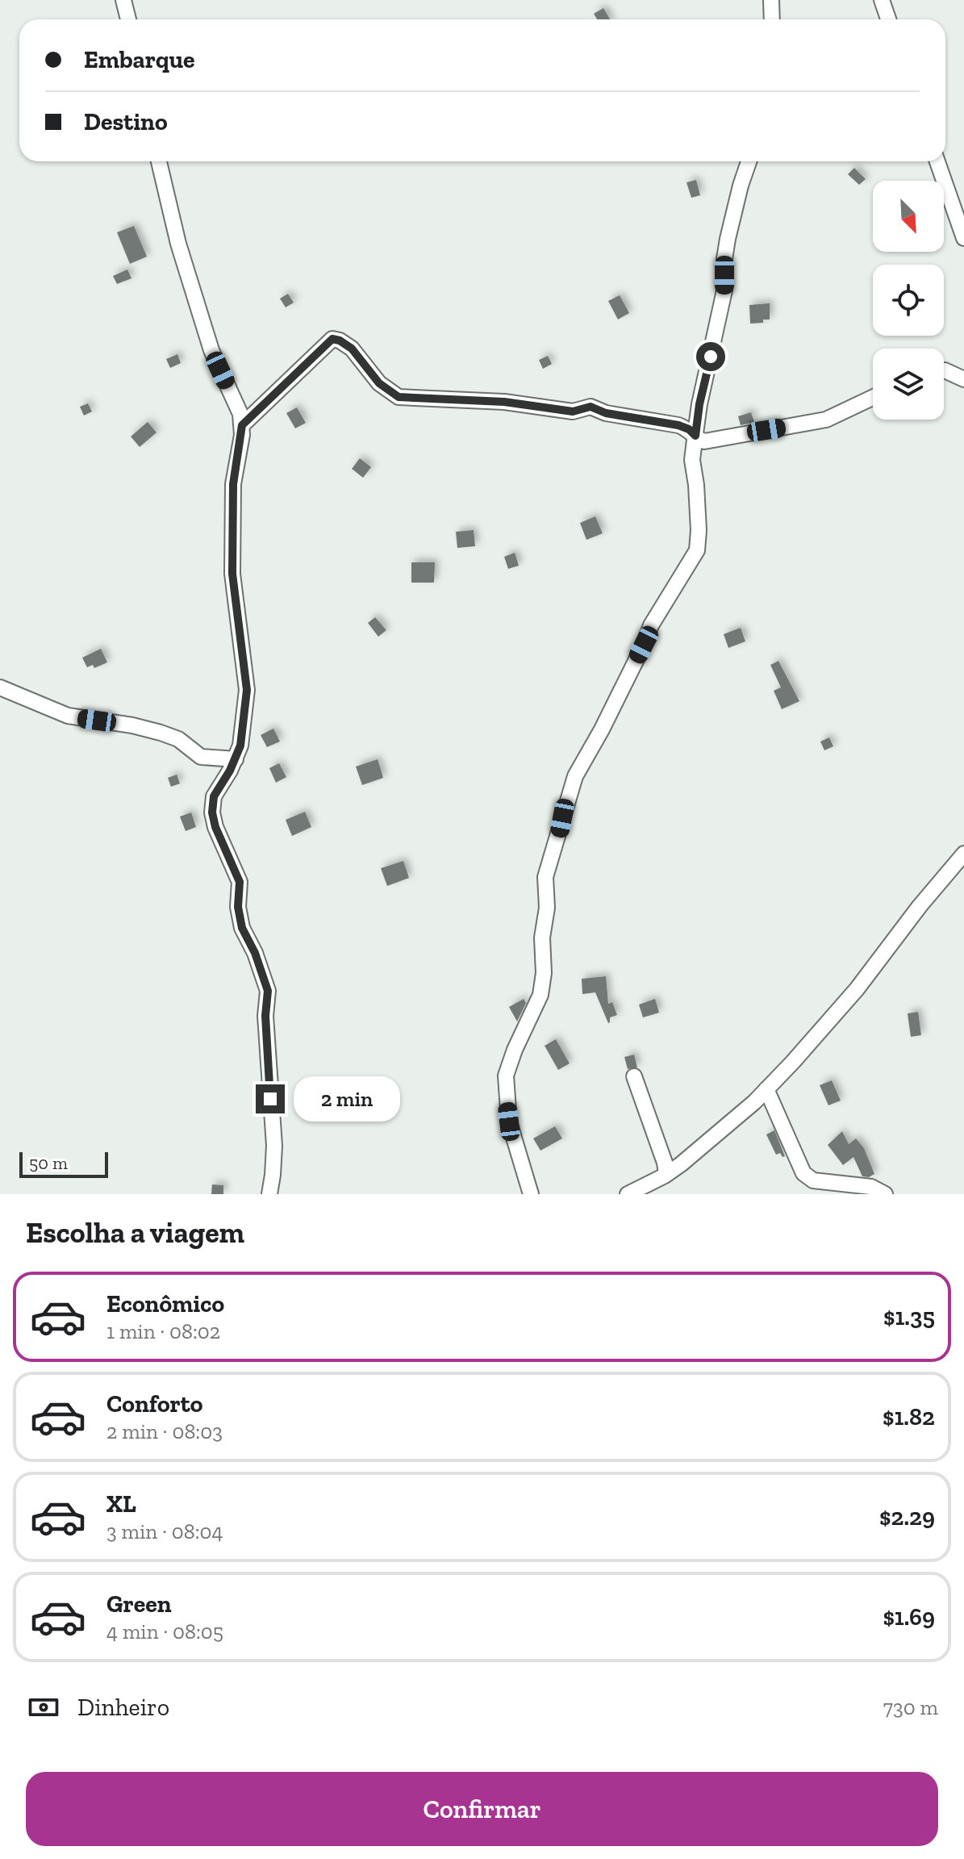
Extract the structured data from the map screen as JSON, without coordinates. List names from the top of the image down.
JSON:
{
  "scale_bar": "50 m",
  "north": "bottom right",
  "page": {
    "banner": ["Embarque", "Destino"],
    "bubble": "2 min",
    "scale": "50 m",
    "heading": "Escolha a viagem",
    "list": [
      {
        "name": "Econômico",
        "note": "1 min · 08:02",
        "value": "$1.35"
      },
      {
        "name": "Conforto",
        "note": "2 min · 08:03",
        "value": "$1.82"
      },
      {
        "name": "XL",
        "note": "3 min · 08:04",
        "value": "$2.29"
      },
      {
        "name": "Green",
        "note": "4 min · 08:05",
        "value": "$1.69"
      }
    ],
    "pay": ["Dinheiro", "730 m"],
    "buttons": "Confirmar"
  }
}
